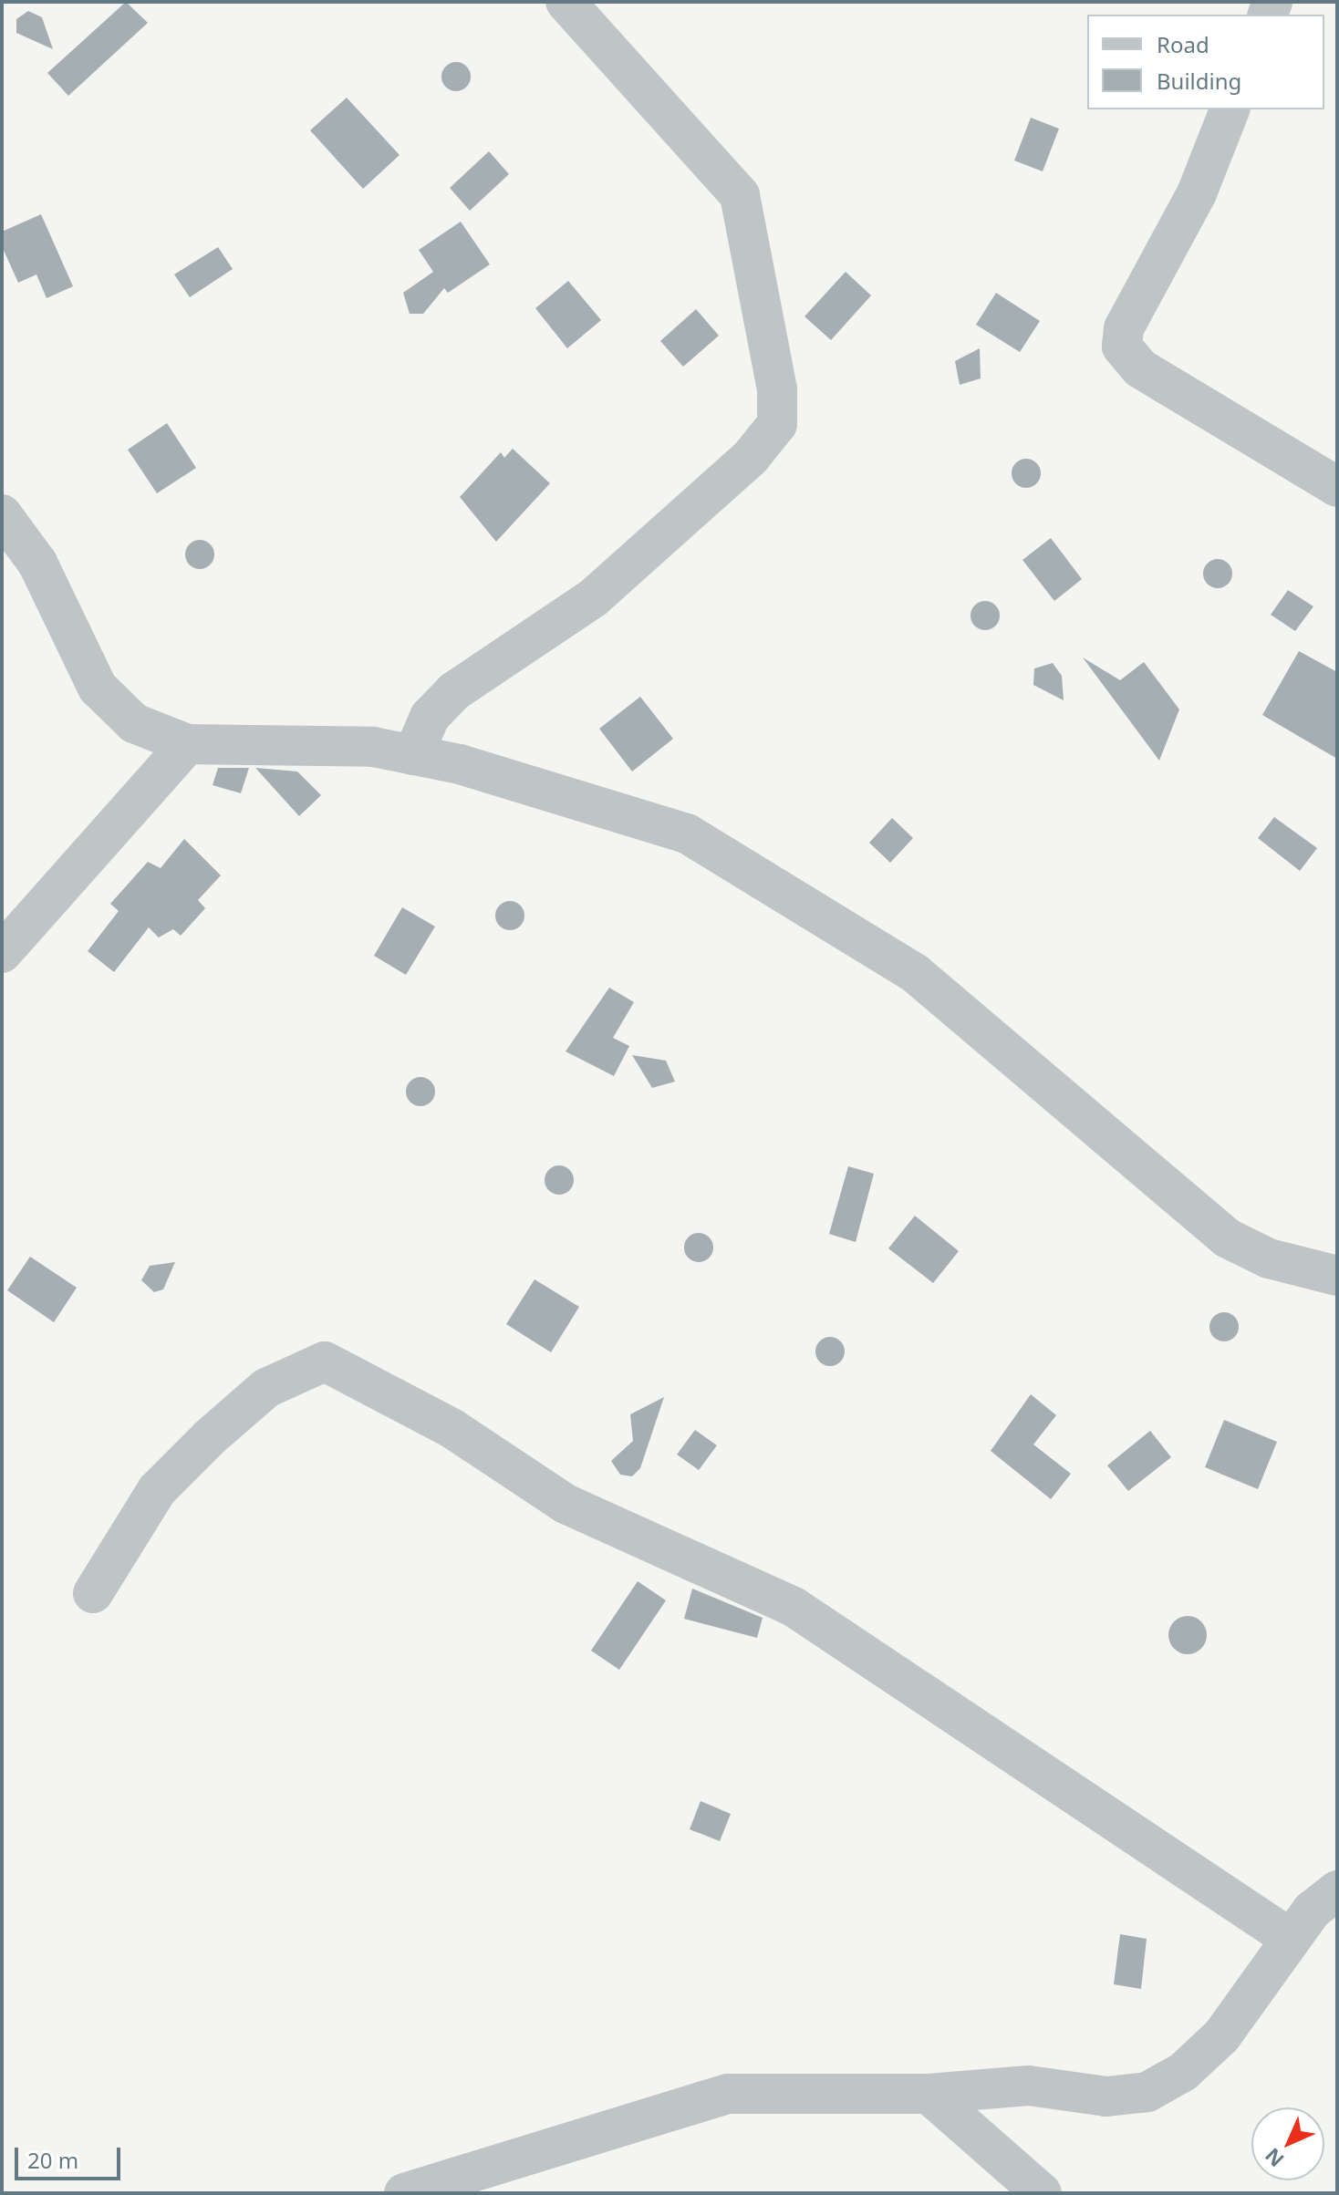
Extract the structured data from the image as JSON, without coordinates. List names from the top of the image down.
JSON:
{
  "legend": ["Road", "Building"],
  "scale_bar": "20 m",
  "north": "bottom left"
}
